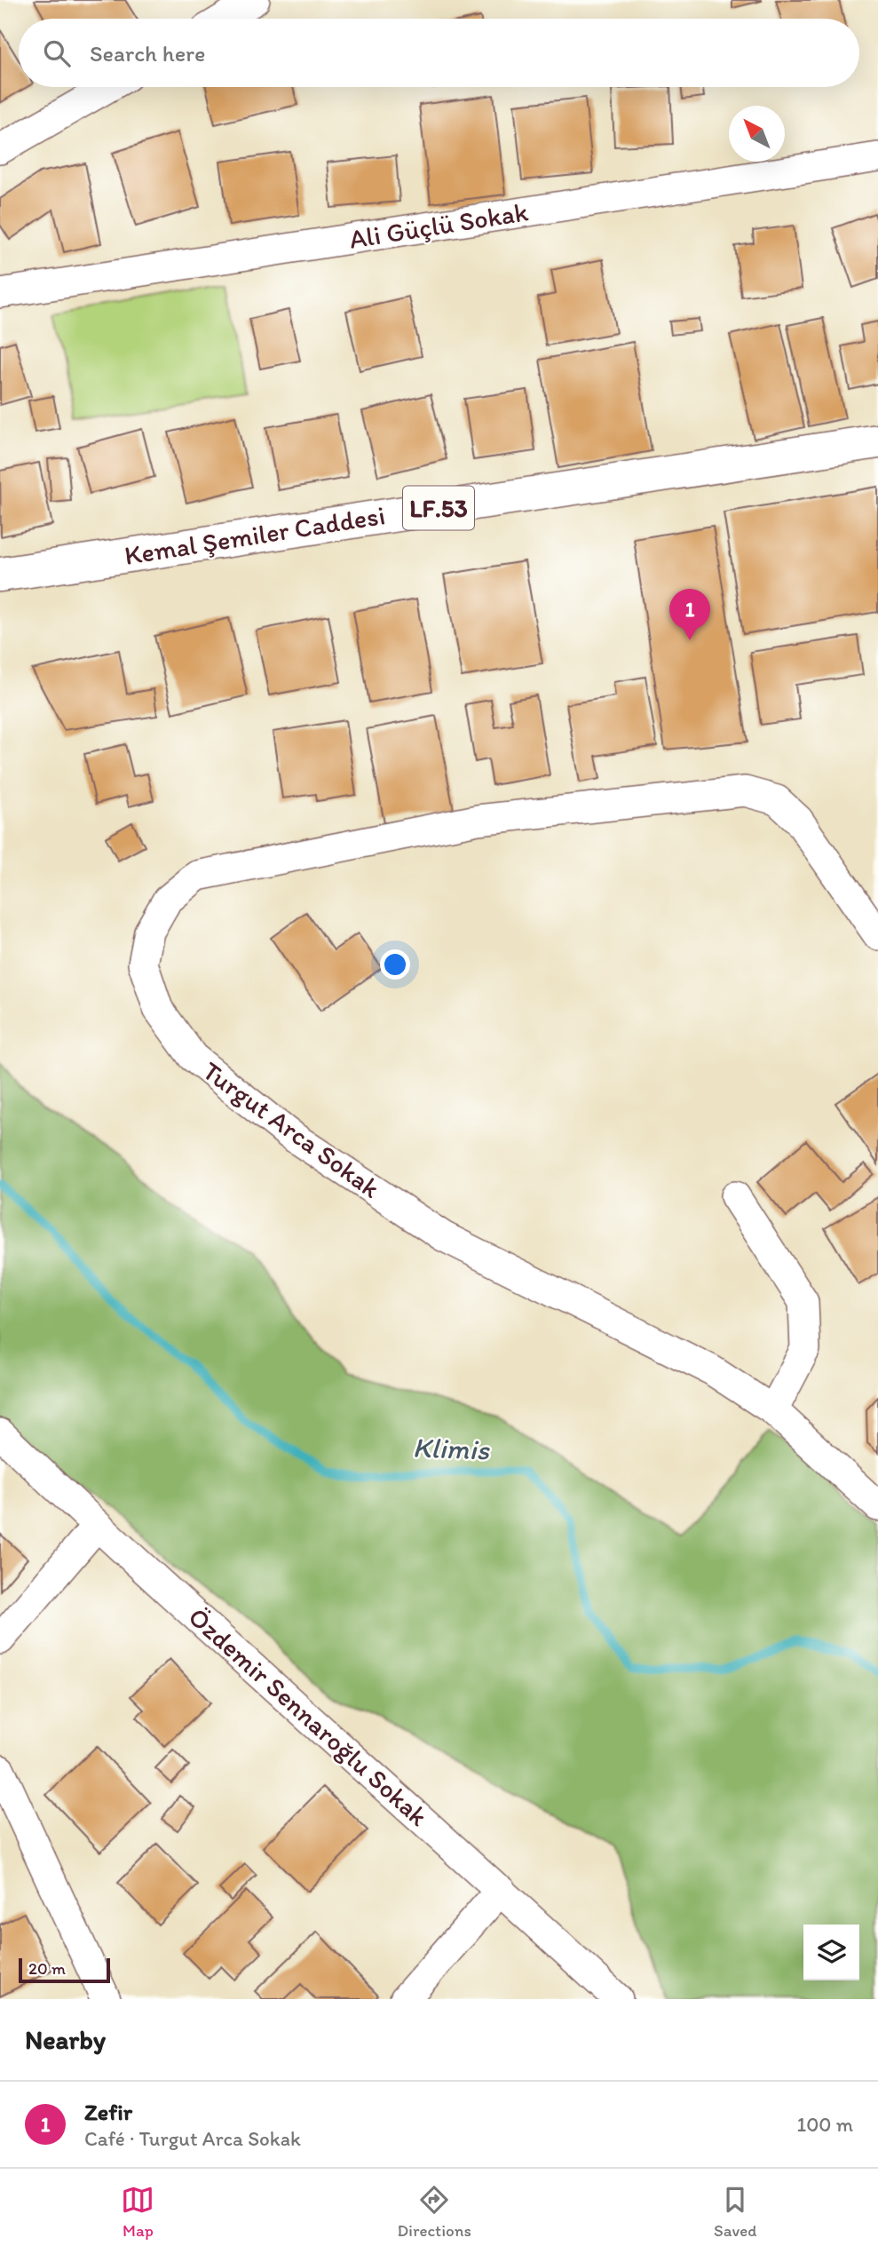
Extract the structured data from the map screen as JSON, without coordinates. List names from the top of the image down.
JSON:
{
  "streets": {
    "main road": ["LF.53", "Kemal Şemiler Caddesi"],
    "street": ["Ali Güçlü Sokak", "Turgut Arca Sokak", "Özdemir Sennaroğlu Sokak"]
  },
  "water": ["Klimis"],
  "scale_bar": "20 m",
  "north": "top left",
  "page": {
    "search": "Search here",
    "pins": "1",
    "scale": "20 m",
    "heading": "Nearby",
    "list": [
      {
        "mark": "1",
        "name": "Zefir",
        "note": "Café · Turgut Arca Sokak",
        "value": "100 m"
      }
    ],
    "nav": ["Map", "Directions", "Saved"]
  }
}
